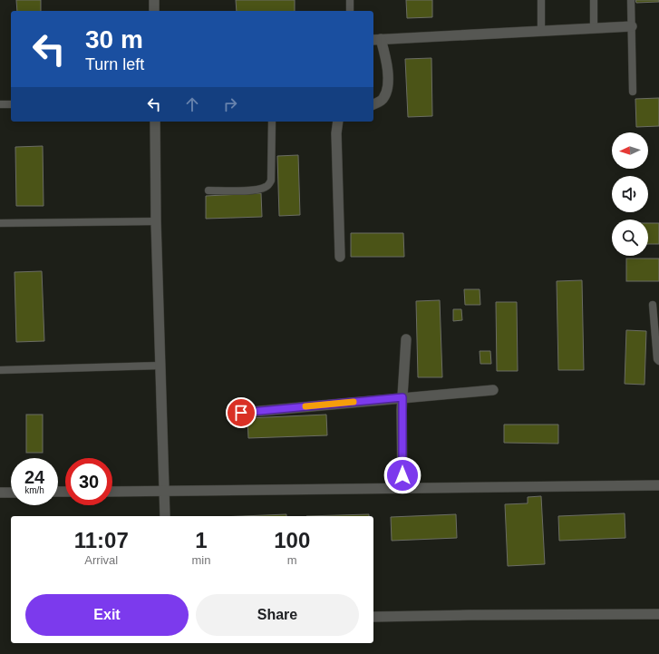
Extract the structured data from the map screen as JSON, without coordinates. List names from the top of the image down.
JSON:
{
  "north": "left",
  "page": {
    "turn": ["30 m", "Turn left"],
    "speed": "24 km/h",
    "limit": "30",
    "eta": [
      "11:07",
      "Arrival",
      "1",
      "min",
      "100",
      "m"
    ],
    "buttons": ["Exit", "Share"]
  }
}
